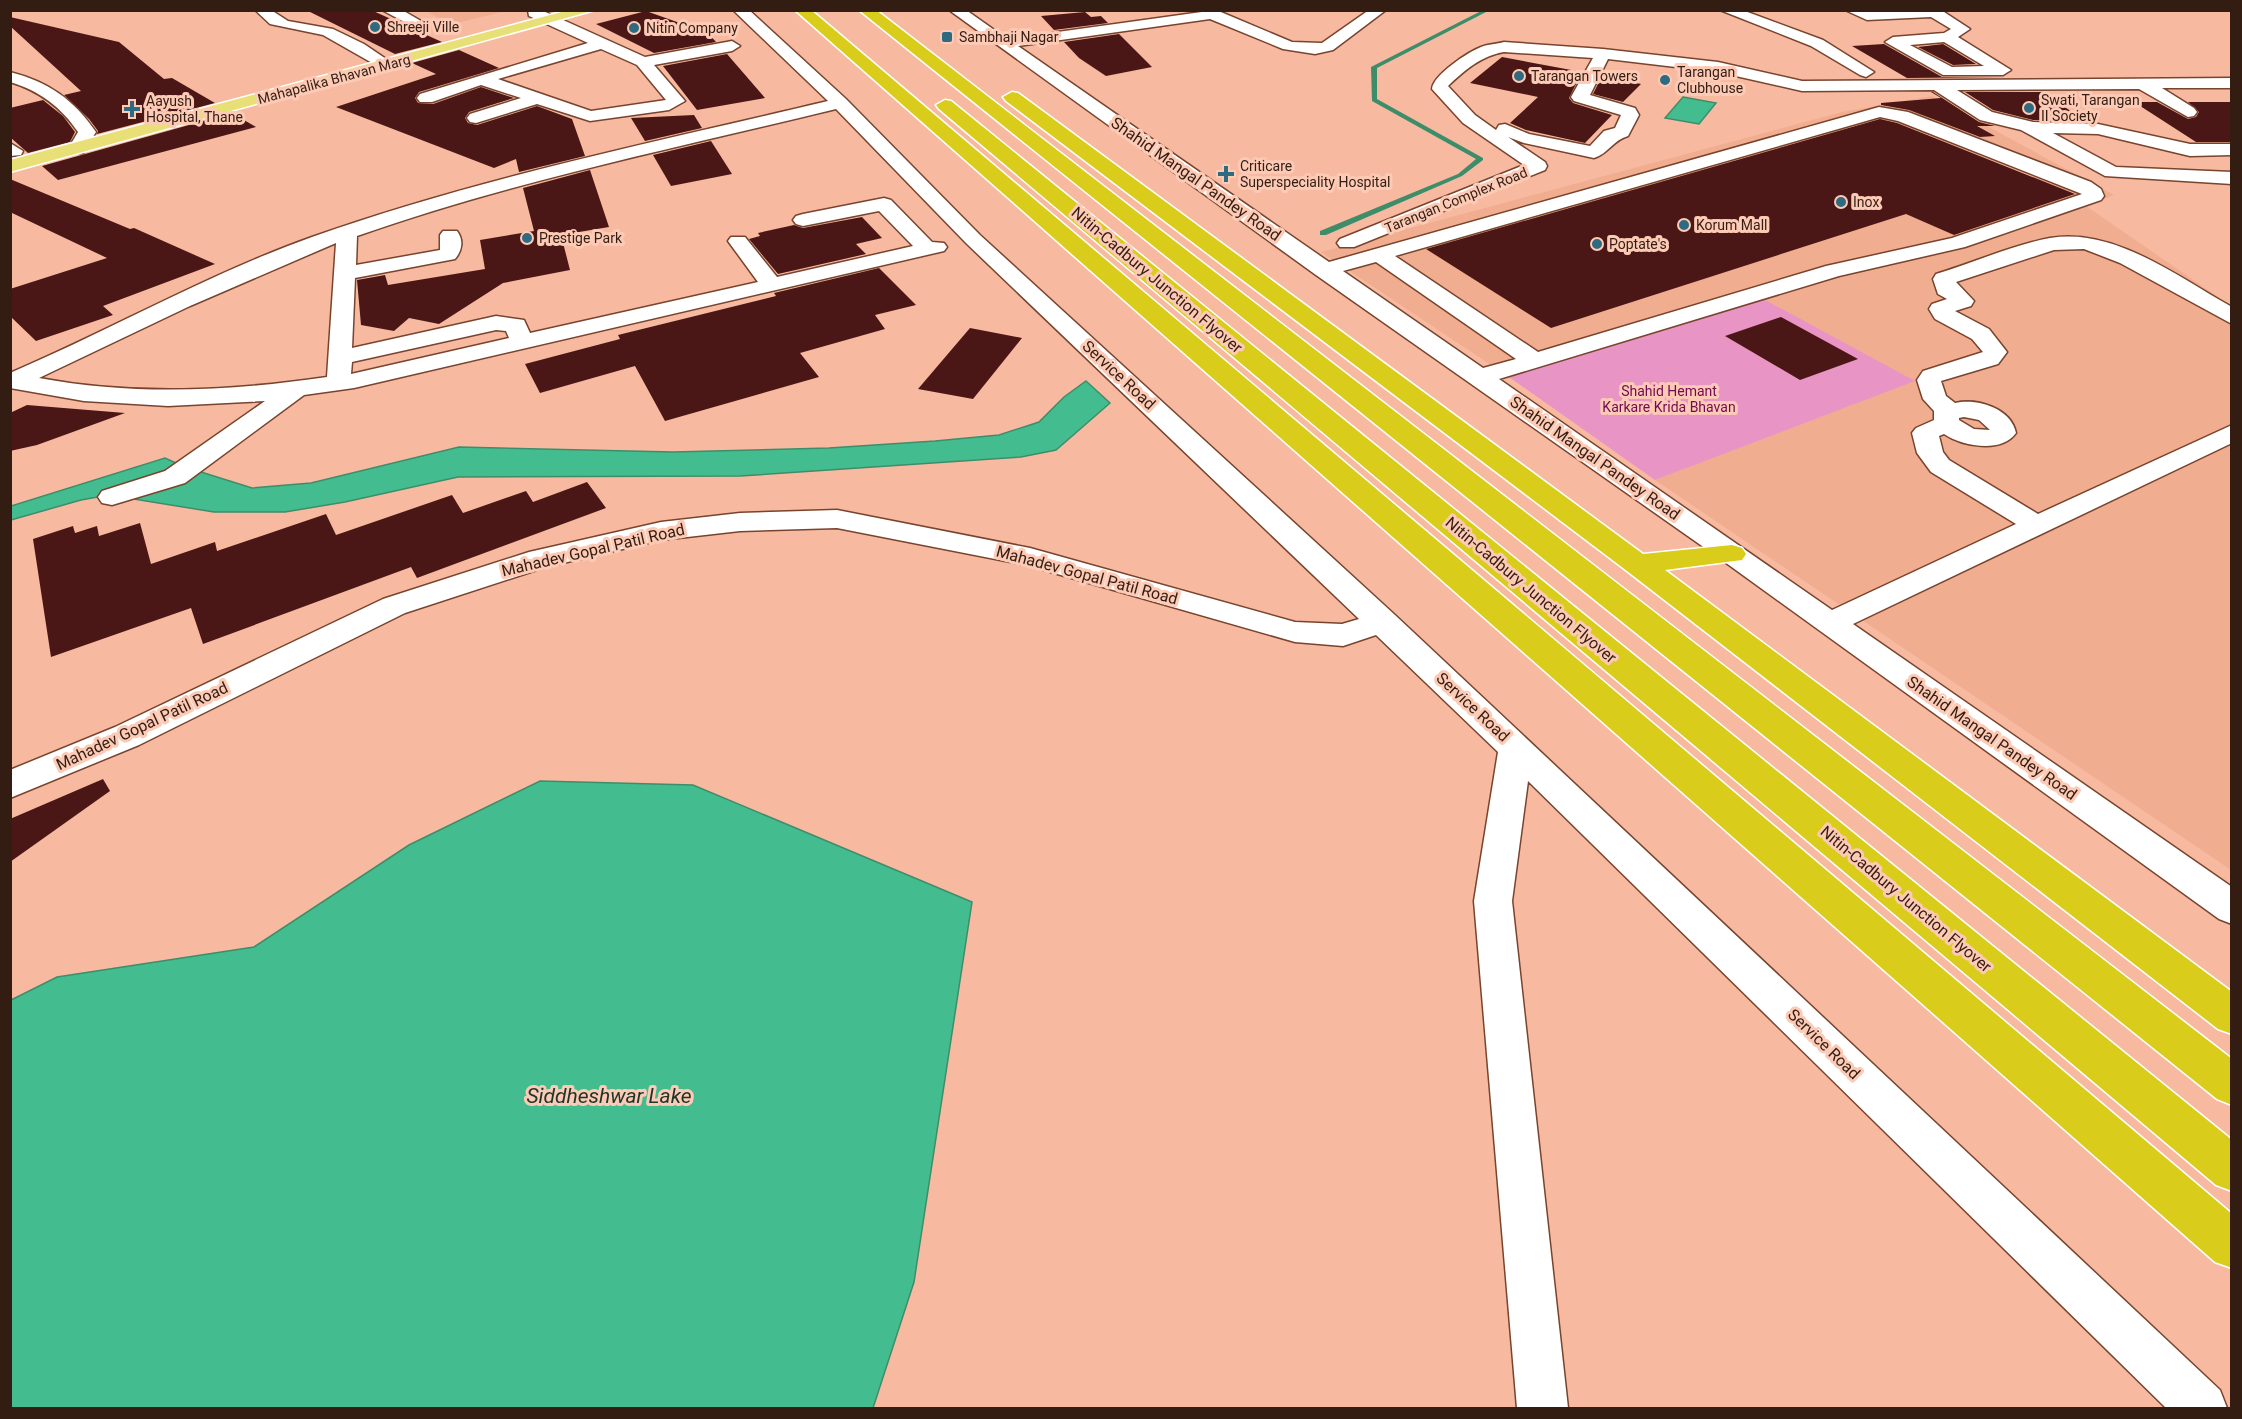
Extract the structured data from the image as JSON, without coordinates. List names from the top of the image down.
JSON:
{
  "streets": {
    "highway": ["Nitin-Cadbury Junction Flyover"],
    "main road": ["Mahapalika Bhavan Marg"],
    "street": [
      "Shahid Mangal Pandey Road",
      "Tarangan Complex Road",
      "Service Road",
      "Mahadev Gopal Patil Road"
    ]
  },
  "crossings": [
    ["Shahid Mangal Pandey Road", "Tarangan Complex Road"],
    ["Service Road", "Mahadev Gopal Patil Road"]
  ],
  "water": ["Siddheshwar Lake"],
  "parks": ["Shahid Hemant Karkare Krida Bhavan"],
  "places": {
    "other": [
      "Shreeji Ville",
      "Nitin Company",
      "Tarangan Towers",
      "Tarangan Clubhouse",
      "Swati, Tarangan II Society",
      "Inox",
      "Korum Mall",
      "Prestige Park",
      "Poptate's"
    ],
    "transit": ["Sambhaji Nagar"],
    "health": ["Aayush Hospital, Thane", "Criticare Superspeciality Hospital"]
  }
}
